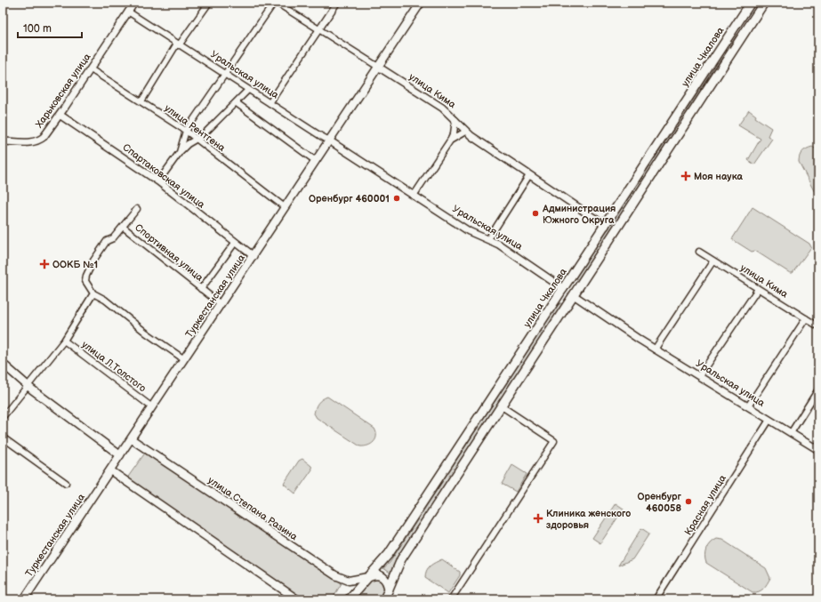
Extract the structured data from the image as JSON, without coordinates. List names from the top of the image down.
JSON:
{
  "streets": {
    "main road": [
      "улица Чкалова",
      "Уральская улица",
      "Туркестанская улица",
      "улица Степана Разина"
    ],
    "street": [
      "Харьковская улица",
      "улица Кима",
      "улица Рентгена",
      "Спартаковская улица",
      "Спортивная улица",
      "улица Л.Толстого",
      "Красная улица"
    ]
  },
  "crossings": [
    ["улица Чкалова", "Уральская улица"],
    ["улица Чкалова", "улица Кима"],
    ["улица Чкалова", "улица Степана Разина"],
    ["Уральская улица", "Харьковская улица"],
    ["Уральская улица", "Туркестанская улица"],
    ["Уральская улица", "Красная улица"],
    ["Харьковская улица", "улица Рентгена"],
    ["Харьковская улица", "Спартаковская улица"],
    ["улица Кима", "Туркестанская улица"],
    ["улица Рентгена", "Туркестанская улица"],
    ["Спартаковская улица", "Туркестанская улица"],
    ["Спортивная улица", "Туркестанская улица"],
    ["Туркестанская улица", "улица Л.Толстого"],
    ["Туркестанская улица", "улица Степана Разина"]
  ],
  "places": {
    "health": ["Моя наука", "ООКБ №1", "Клиника женского здоровья"],
    "other": ["Оренбург 460001", "Администрация Южного Округа", "Оренбург 460058"]
  },
  "scale_bar": "100 m"
}
